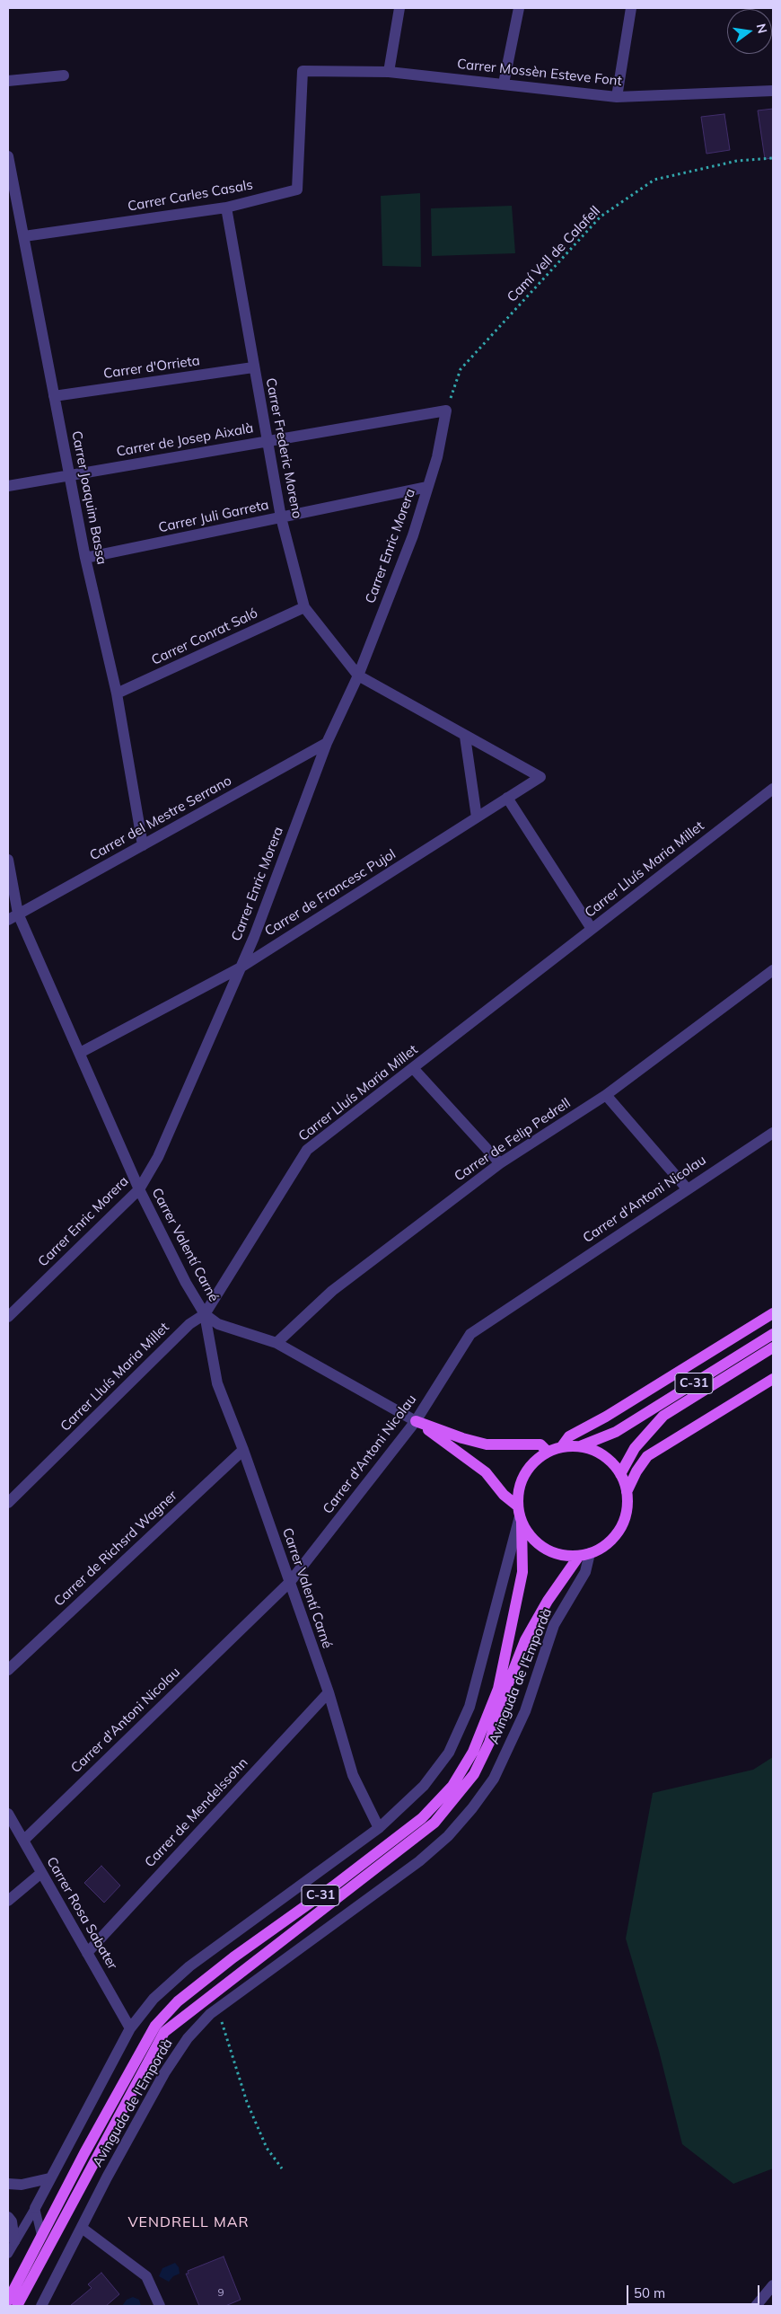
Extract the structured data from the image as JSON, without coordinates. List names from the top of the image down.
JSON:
{
  "streets": {
    "main road": ["C-31"],
    "street": [
      "Carrer Mossèn Esteve Font",
      "Carrer Carles Casals",
      "Carrer d'Orrieta",
      "Carrer de Josep Aixalà",
      "Carrer Frederic Moreno",
      "Carrer Joaquim Bassa",
      "Carrer Juli Garreta",
      "Carrer Enric Morera",
      "Carrer Conrat Saló",
      "Carrer del Mestre Serrano",
      "Carrer Lluís Maria Millet",
      "Carrer de Francesc Pujol",
      "Carrer de Felip Pedrell",
      "Carrer d'Antoni Nicolau",
      "Carrer Valentí Carné",
      "Carrer de Richsrd Wagner",
      "Avinguda de l'Empordà",
      "Carrer de Mendelssohn",
      "Carrer Rosa Sabater"
    ],
    "path": ["Camí Vell de Calafell"]
  },
  "crossings": [
    ["Carrer Mossèn Esteve Font", "Carrer Carles Casals"],
    ["Carrer Carles Casals", "Carrer Frederic Moreno"],
    ["Carrer Carles Casals", "Carrer Joaquim Bassa"],
    ["Camí Vell de Calafell", "Carrer de Josep Aixalà"],
    ["Camí Vell de Calafell", "Carrer Enric Morera"],
    ["Carrer d'Orrieta", "Carrer Frederic Moreno"],
    ["Carrer d'Orrieta", "Carrer Joaquim Bassa"],
    ["Carrer de Josep Aixalà", "Carrer Frederic Moreno"],
    ["Carrer de Josep Aixalà", "Carrer Joaquim Bassa"],
    ["Carrer de Josep Aixalà", "Carrer Enric Morera"],
    ["Carrer Frederic Moreno", "Carrer Juli Garreta"],
    ["Carrer Frederic Moreno", "Carrer Enric Morera"],
    ["Carrer Frederic Moreno", "Carrer Conrat Saló"],
    ["Carrer Frederic Moreno", "Carrer de Francesc Pujol"],
    ["Carrer Joaquim Bassa", "Carrer Juli Garreta"],
    ["Carrer Joaquim Bassa", "Carrer Conrat Saló"],
    ["Carrer Joaquim Bassa", "Carrer del Mestre Serrano"],
    ["Carrer Juli Garreta", "Carrer Enric Morera"],
    ["Carrer Enric Morera", "Carrer del Mestre Serrano"],
    ["Carrer Enric Morera", "Carrer de Francesc Pujol"],
    ["Carrer Enric Morera", "Carrer Valentí Carné"],
    ["Carrer del Mestre Serrano", "Carrer Valentí Carné"],
    ["Carrer Lluís Maria Millet", "Carrer Valentí Carné"],
    ["Carrer de Francesc Pujol", "Carrer Valentí Carné"],
    ["Carrer d'Antoni Nicolau", "Carrer Valentí Carné"],
    ["Carrer d'Antoni Nicolau", "Carrer Rosa Sabater"],
    ["Carrer Valentí Carné", "Carrer de Richsrd Wagner"],
    ["Carrer Valentí Carné", "Carrer de Mendelssohn"],
    ["C-31", "Avinguda de l'Empordà"],
    ["Carrer de Mendelssohn", "Carrer Rosa Sabater"]
  ],
  "districts": ["VENDRELL MAR"],
  "house_numbers": ["9"],
  "scale_bar": "50 m",
  "north": "right"
}
